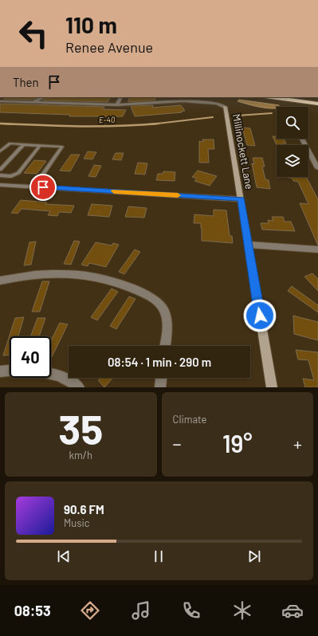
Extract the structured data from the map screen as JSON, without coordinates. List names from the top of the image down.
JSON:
{
  "streets": {
    "street": ["Millinockett Lane"]
  },
  "water": ["E-40"],
  "page": {
    "turn": ["110 m", "Renee Avenue"],
    "then": "Then",
    "limit": "40",
    "trip": "08:54 · 1 min · 290 m",
    "tile": [
      ["35", "km/h"],
      "Climate"
    ],
    "heat": ["−", "19°", "+"],
    "song": ["90.6 FM", "Music"],
    "tabs": "08:53"
  }
}
